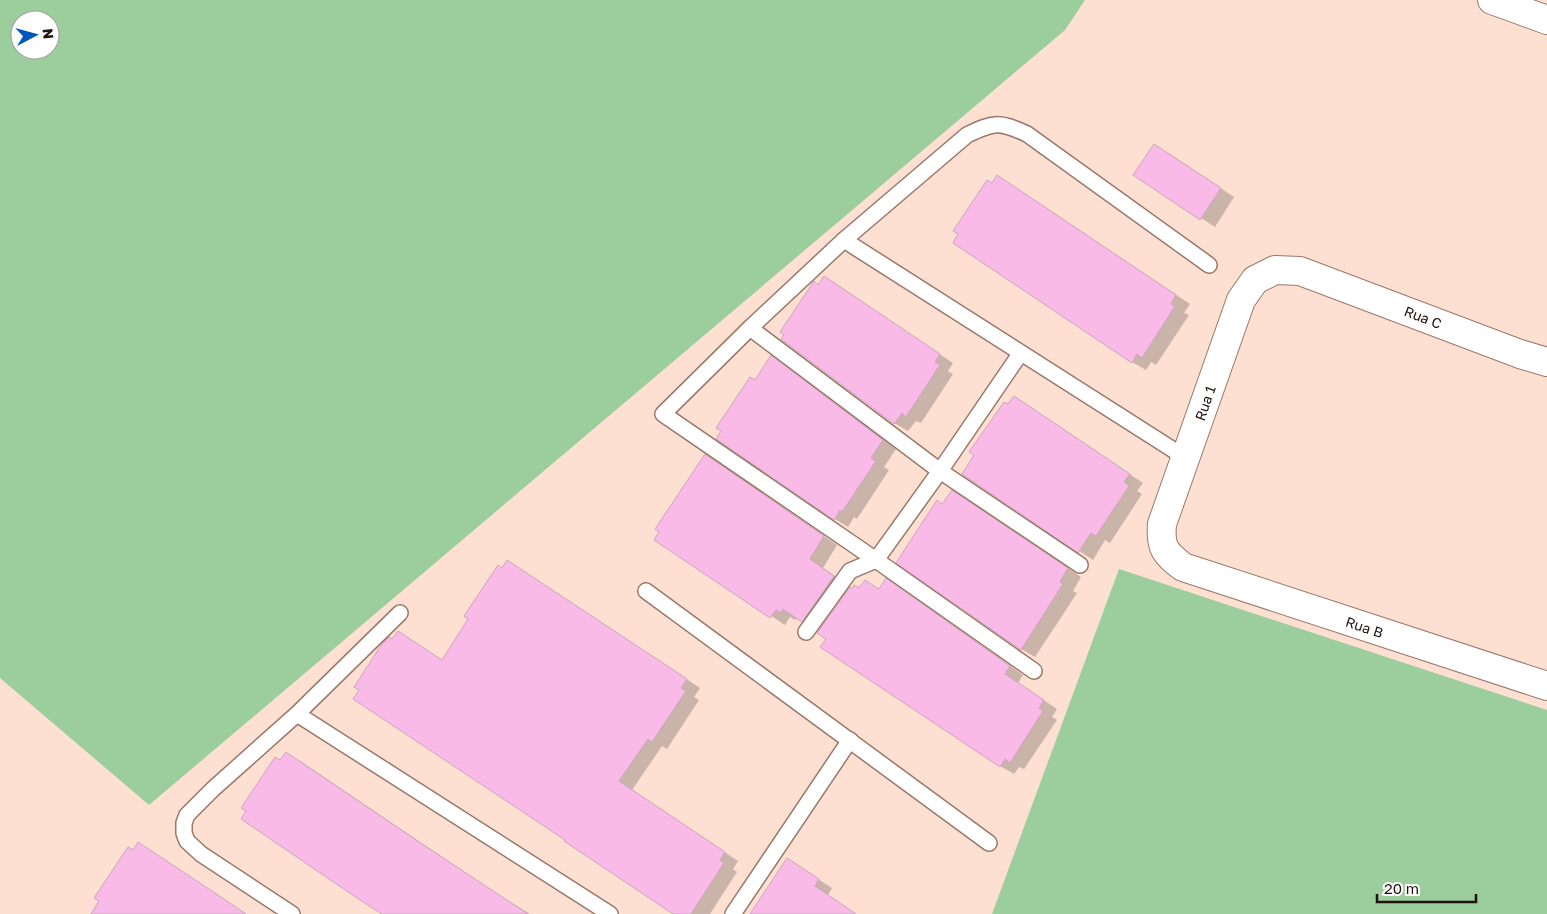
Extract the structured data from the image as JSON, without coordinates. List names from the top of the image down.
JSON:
{
  "streets": {
    "street": ["Rua C", "Rua 1", "Rua B"]
  },
  "crossings": [
    ["Rua C", "Rua 1"],
    ["Rua 1", "Rua B"]
  ],
  "scale_bar": "20 m",
  "north": "right"
}
